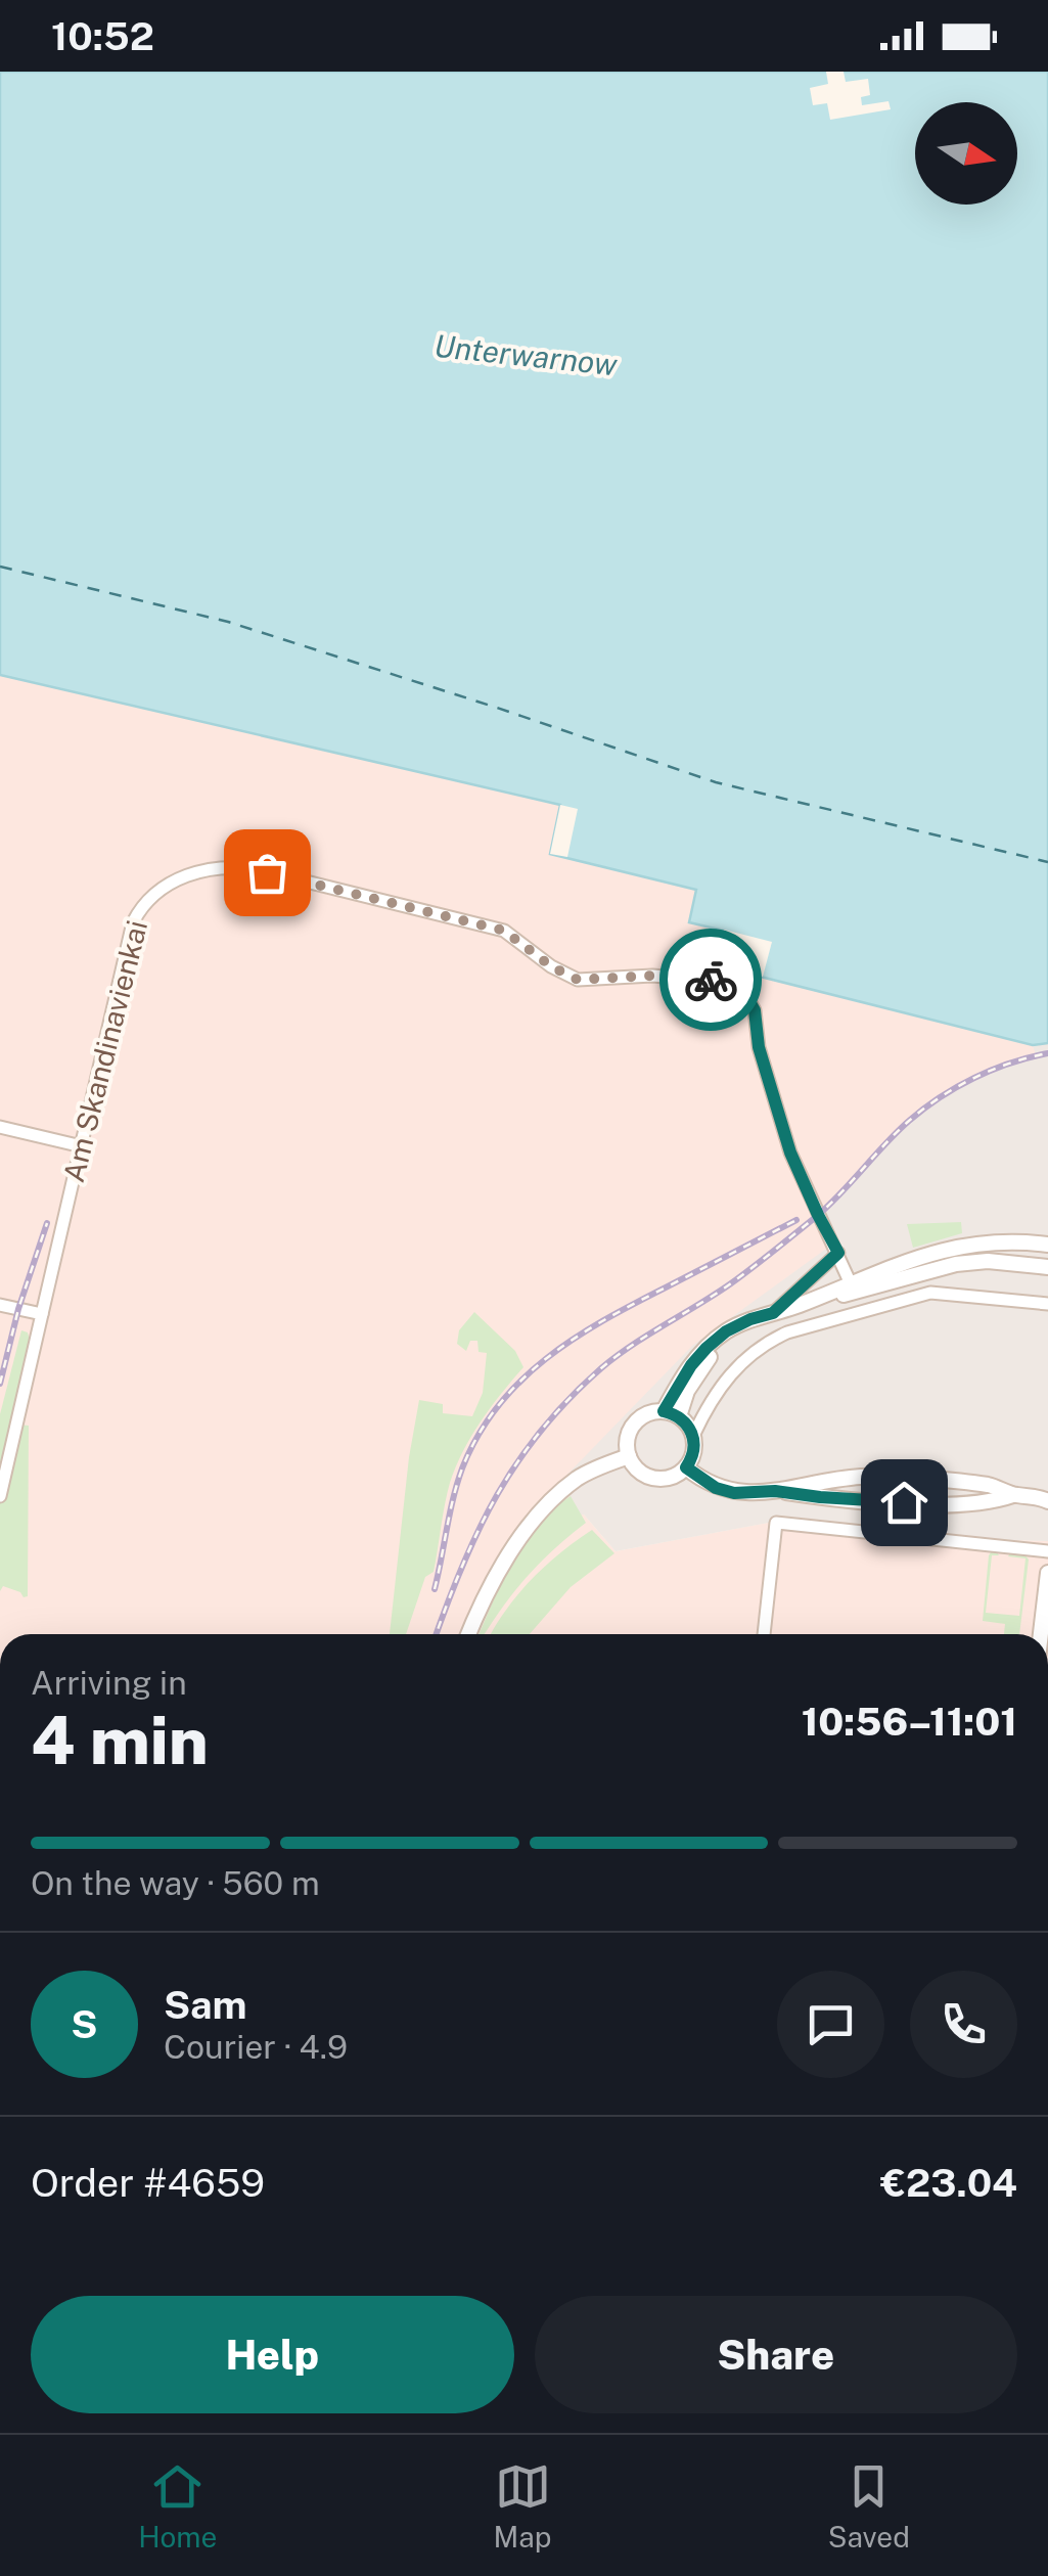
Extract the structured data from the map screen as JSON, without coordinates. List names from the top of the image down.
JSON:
{
  "streets": {
    "street": ["Am Skandinavienkai"]
  },
  "water": ["Unterwarnow"],
  "north": "right",
  "page": {
    "status": "10:52",
    "heading": ["4 min", "Arriving in", "10:56–11:01"],
    "panel": [
      "Sam",
      "Courier · 4.9",
      "Order #4659",
      "€23.04"
    ],
    "bar": "On the way · 560 m",
    "round": "S",
    "buttons": ["Help", "Share"],
    "tabs": ["Home", "Map", "Saved"]
  }
}
